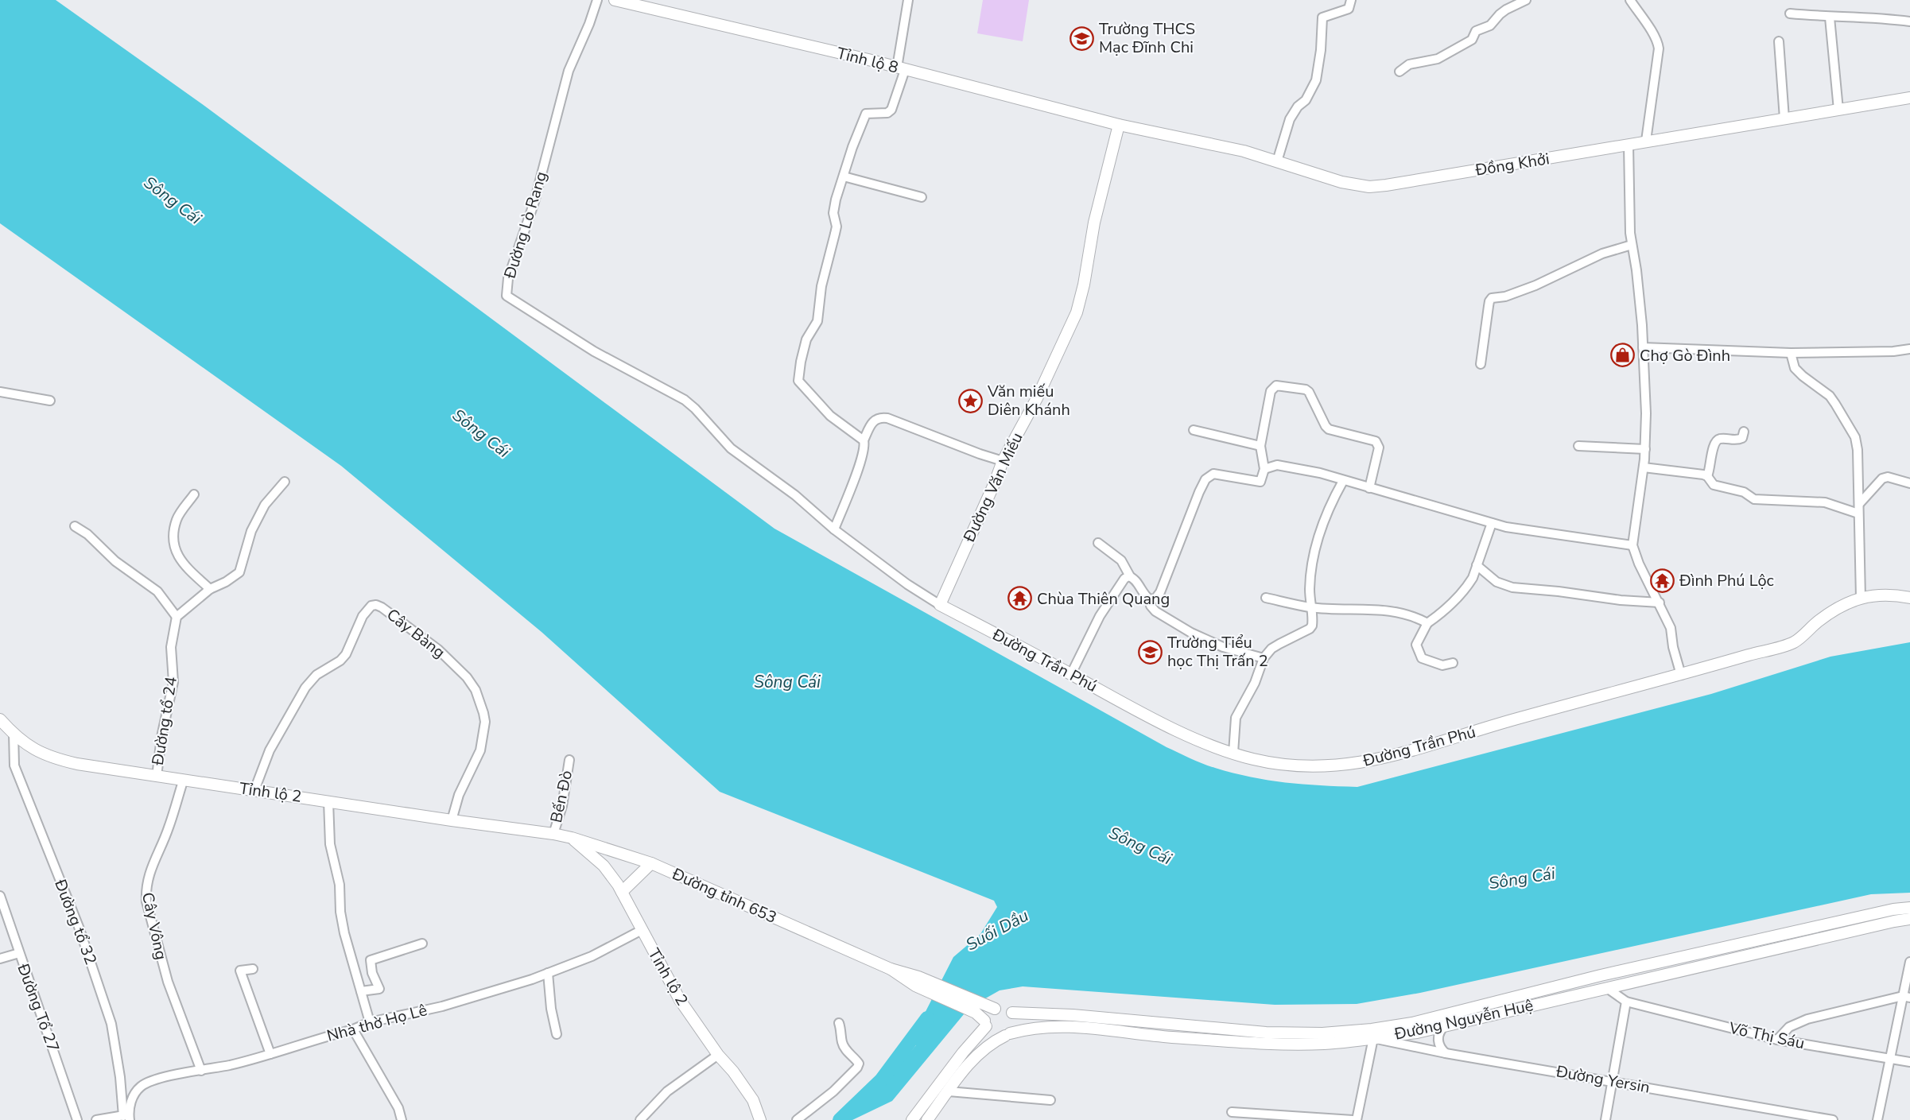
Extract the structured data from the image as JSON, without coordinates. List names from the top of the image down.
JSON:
{
  "streets": {
    "main road": [
      "Tỉnh lộ 8",
      "Đồng Khởi",
      "Đường Văn Miếu",
      "Đường Trần Phú",
      "Tỉnh lộ 2",
      "Đường tỉnh 653",
      "Đường Nguyễn Huệ"
    ],
    "street": [
      "Đường Lò Rang",
      "Cây Bàng",
      "Đường tổ 24",
      "Bến Đò",
      "Đường tổ 32",
      "Cây Vông",
      "Đường Tổ 27",
      "Nhà thờ Họ Lê",
      "Võ Thị Sáu",
      "Đường Yersin"
    ]
  },
  "crossings": [
    ["Tỉnh lộ 8", "Đồng Khởi"],
    ["Tỉnh lộ 8", "Đường Văn Miếu"],
    ["Đồng Khởi", "Đường Văn Miếu"],
    ["Đường Văn Miếu", "Đường Trần Phú"],
    ["Cây Bàng", "Tỉnh lộ 2"],
    ["Đường tổ 24", "Tỉnh lộ 2"],
    ["Tỉnh lộ 2", "Bến Đò"],
    ["Tỉnh lộ 2", "Đường tỉnh 653"],
    ["Tỉnh lộ 2", "Đường tổ 32"],
    ["Tỉnh lộ 2", "Cây Vông"],
    ["Tỉnh lộ 2", "Nhà thờ Họ Lê"],
    ["Bến Đò", "Đường tỉnh 653"],
    ["Đường tỉnh 653", "Đường Nguyễn Huệ"],
    ["Đường tổ 32", "Nhà thờ Họ Lê"],
    ["Cây Vông", "Nhà thờ Họ Lê"],
    ["Đường Nguyễn Huệ", "Đường Yersin"]
  ],
  "water": ["Sông Cái", "Suối Dầu"],
  "places": {
    "school or university": ["Trường THCS Mạc Đĩnh Chi", "Trường Tiểu học Thị Trấn 2"],
    "shop": ["Chợ Gò Đình"],
    "place": ["Văn miếu Diên Khánh"],
    "temple": ["Đình Phú Lộc", "Chùa Thiên Quang"]
  }
}
